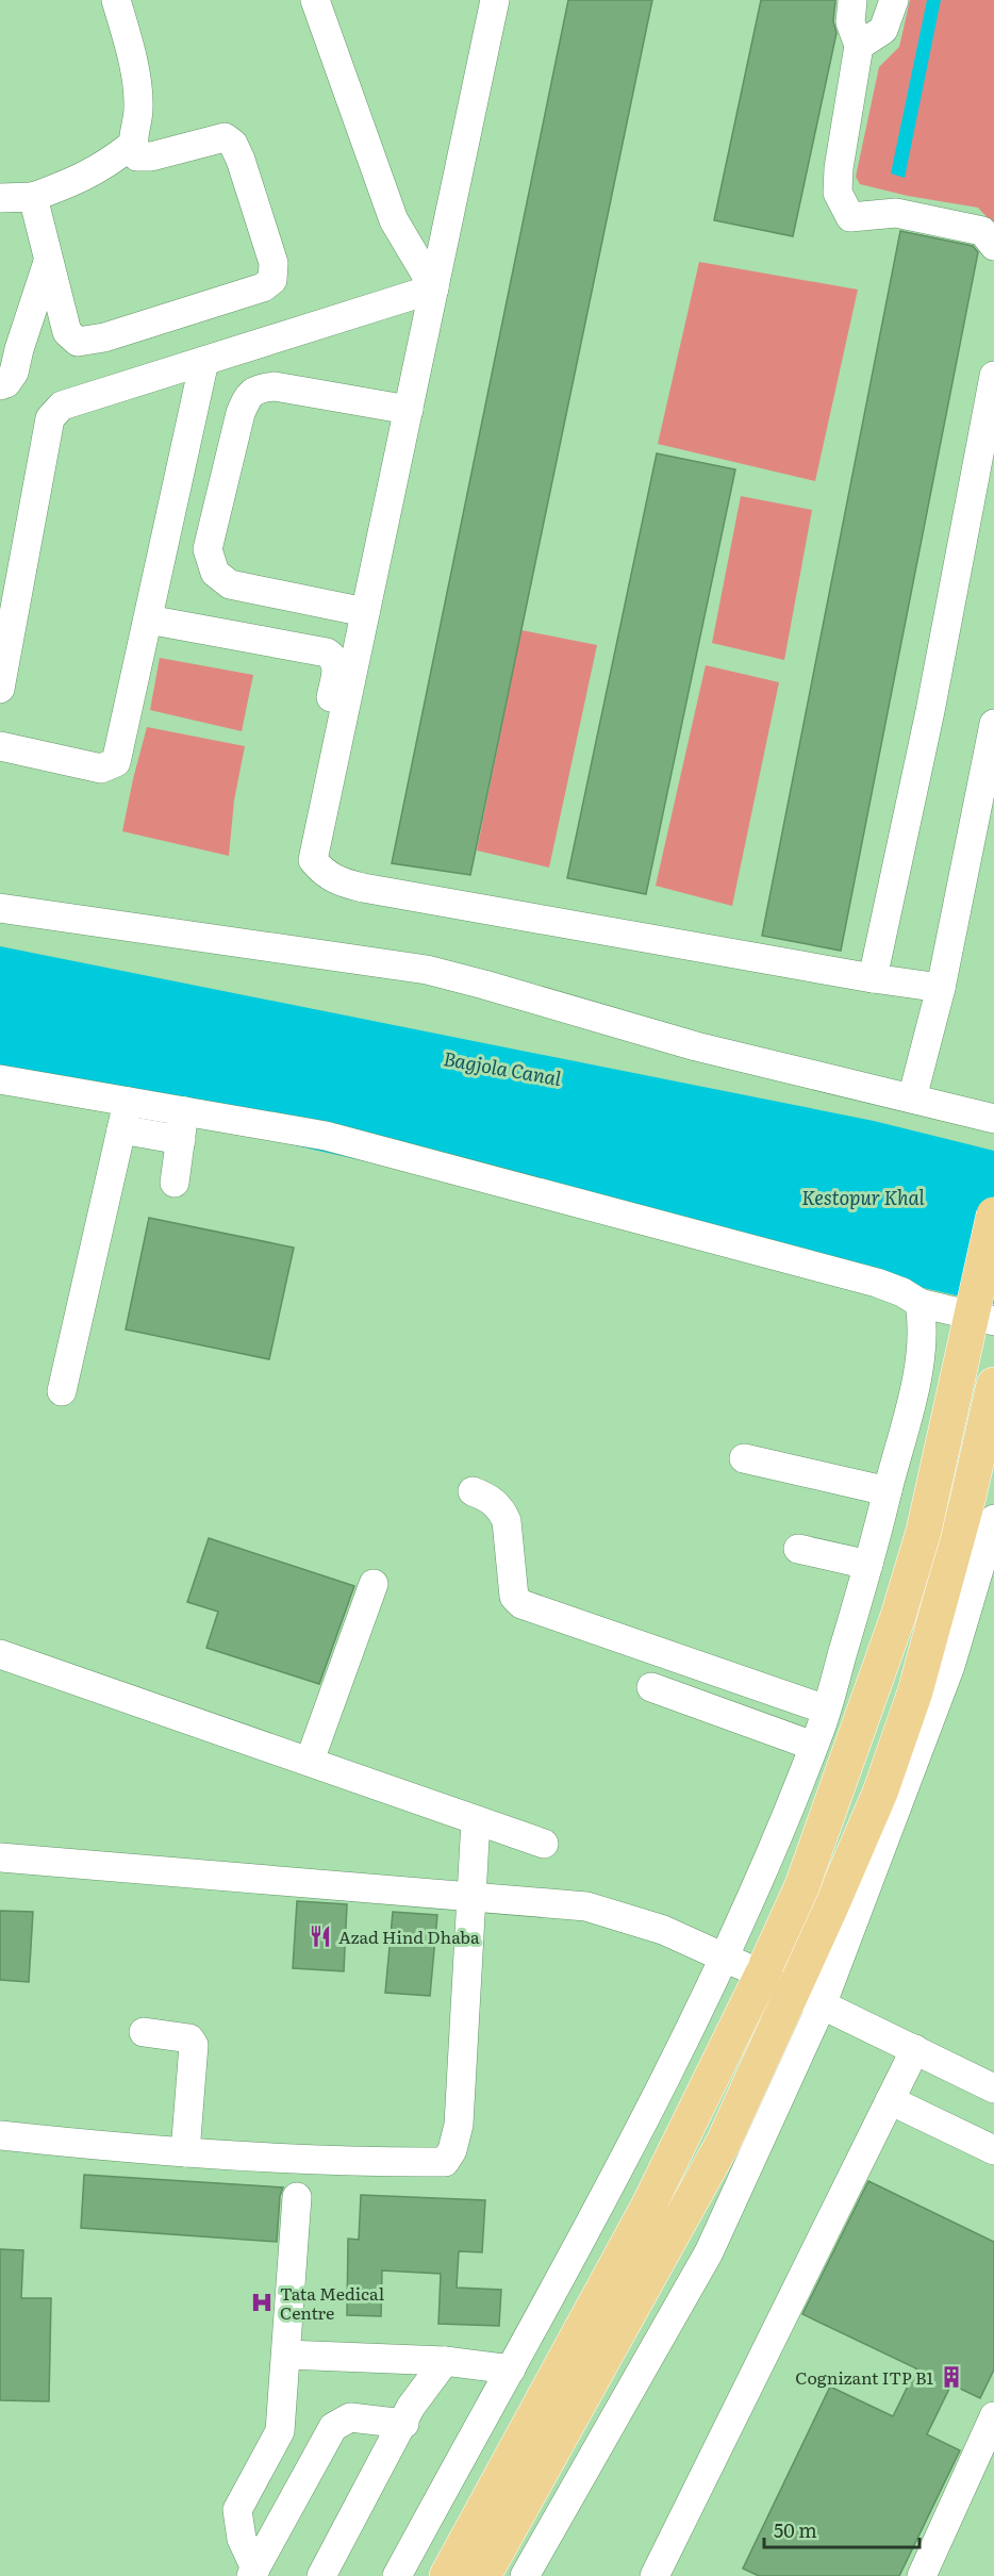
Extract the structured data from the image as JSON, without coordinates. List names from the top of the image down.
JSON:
{
  "water": ["Bagjola Canal", "Kestopur Khal"],
  "places": {
    "restaurant": ["Azad Hind Dhaba"],
    "hospital": ["Tata Medical Centre"],
    "building": ["Cognizant ITP B1"]
  },
  "scale_bar": "50 m"
}
